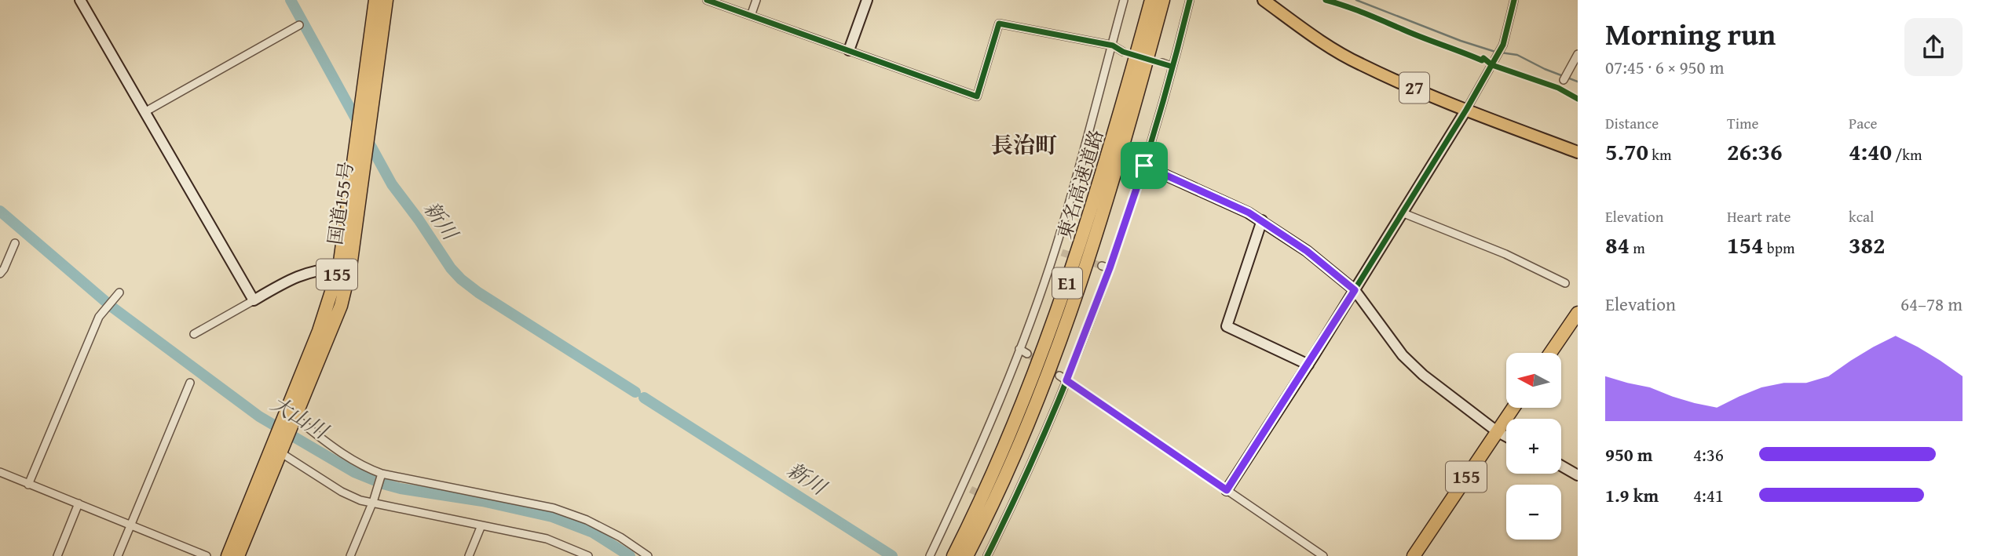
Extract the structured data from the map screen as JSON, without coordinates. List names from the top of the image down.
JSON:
{
  "streets": {
    "highway": [
      "東名高速道路",
      "国道155号",
      "155",
      "E1"
    ],
    "main road": ["27"]
  },
  "districts": ["長治町"],
  "water": ["新川", "大山川"],
  "north": "left",
  "page": {
    "heading": ["Morning run", "07:45 · 6 × 950 m"],
    "stats": [
      ["Distance", "5.70 km"],
      ["Time", "26:36"],
      ["Pace", "4:40 /km"],
      ["Elevation", "84 m"],
      ["Heart rate", "154 bpm"],
      ["kcal", "382"]
    ],
    "chart": ["Elevation", "64–78 m"],
    "map_buttons": ["+", "−"],
    "list": [
      {
        "name": "950 m",
        "note": "4:36"
      },
      {
        "name": "1.9 km",
        "note": "4:41"
      }
    ]
  }
}
